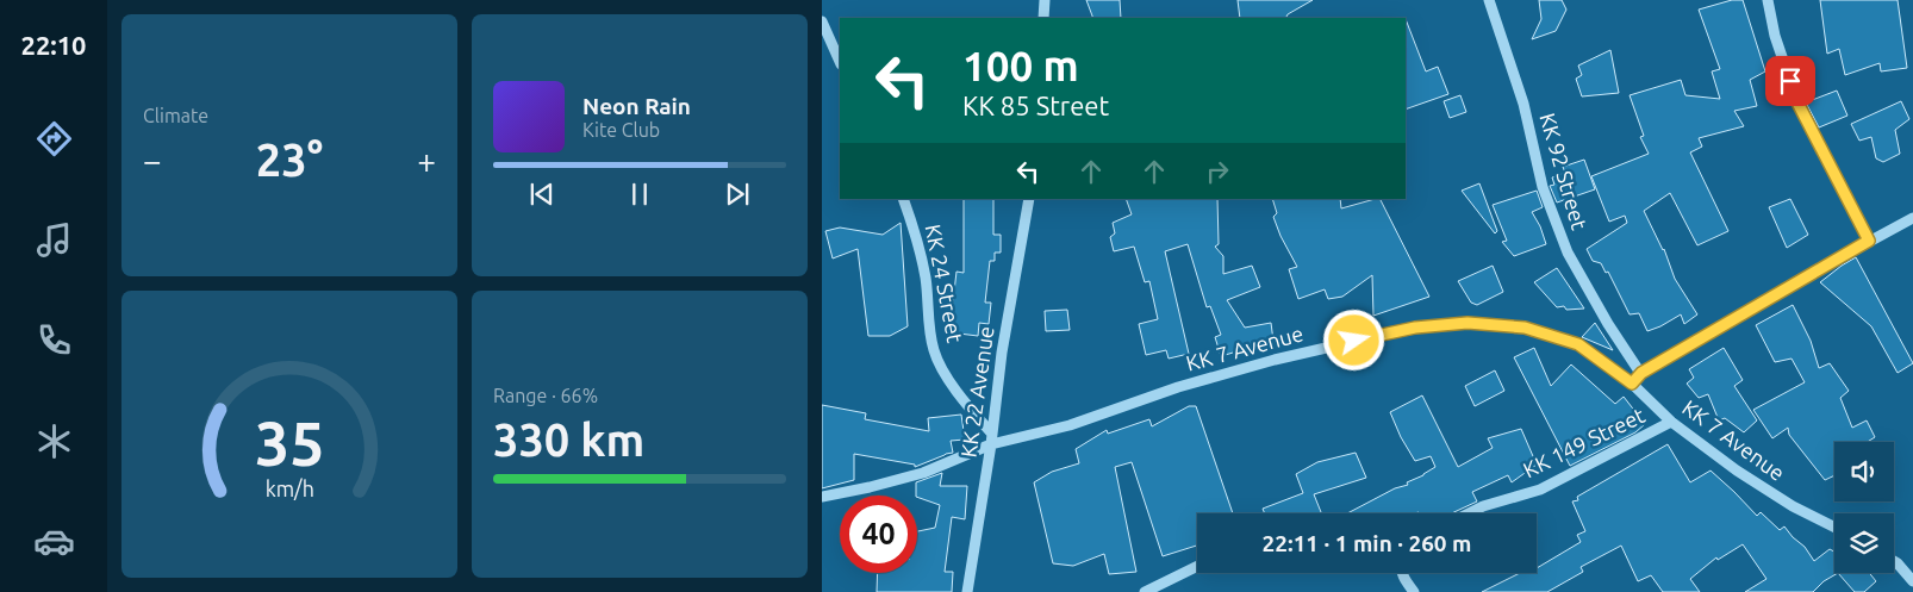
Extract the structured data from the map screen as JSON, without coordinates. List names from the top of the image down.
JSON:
{
  "streets": {
    "street": [
      "KK 92 Street",
      "KK 24 Street",
      "KK 7 Avenue",
      "KK 22 Avenue",
      "KK 149 Street"
    ]
  },
  "crossings": [
    ["KK 24 Street", "KK 22 Avenue"],
    ["KK 7 Avenue", "KK 22 Avenue"],
    ["KK 7 Avenue", "KK 149 Street"]
  ],
  "page": {
    "tabs": "22:10",
    "tile": [
      "Climate",
      ["Range · 66%", "330 km"]
    ],
    "turn": ["100 m", "KK 85 Street"],
    "song": ["Neon Rain", "Kite Club"],
    "heat": ["−", "23°", "+"],
    "limit": "40",
    "trip": "22:11 · 1 min · 260 m",
    "gauge": ["35", "km/h"]
  }
}
